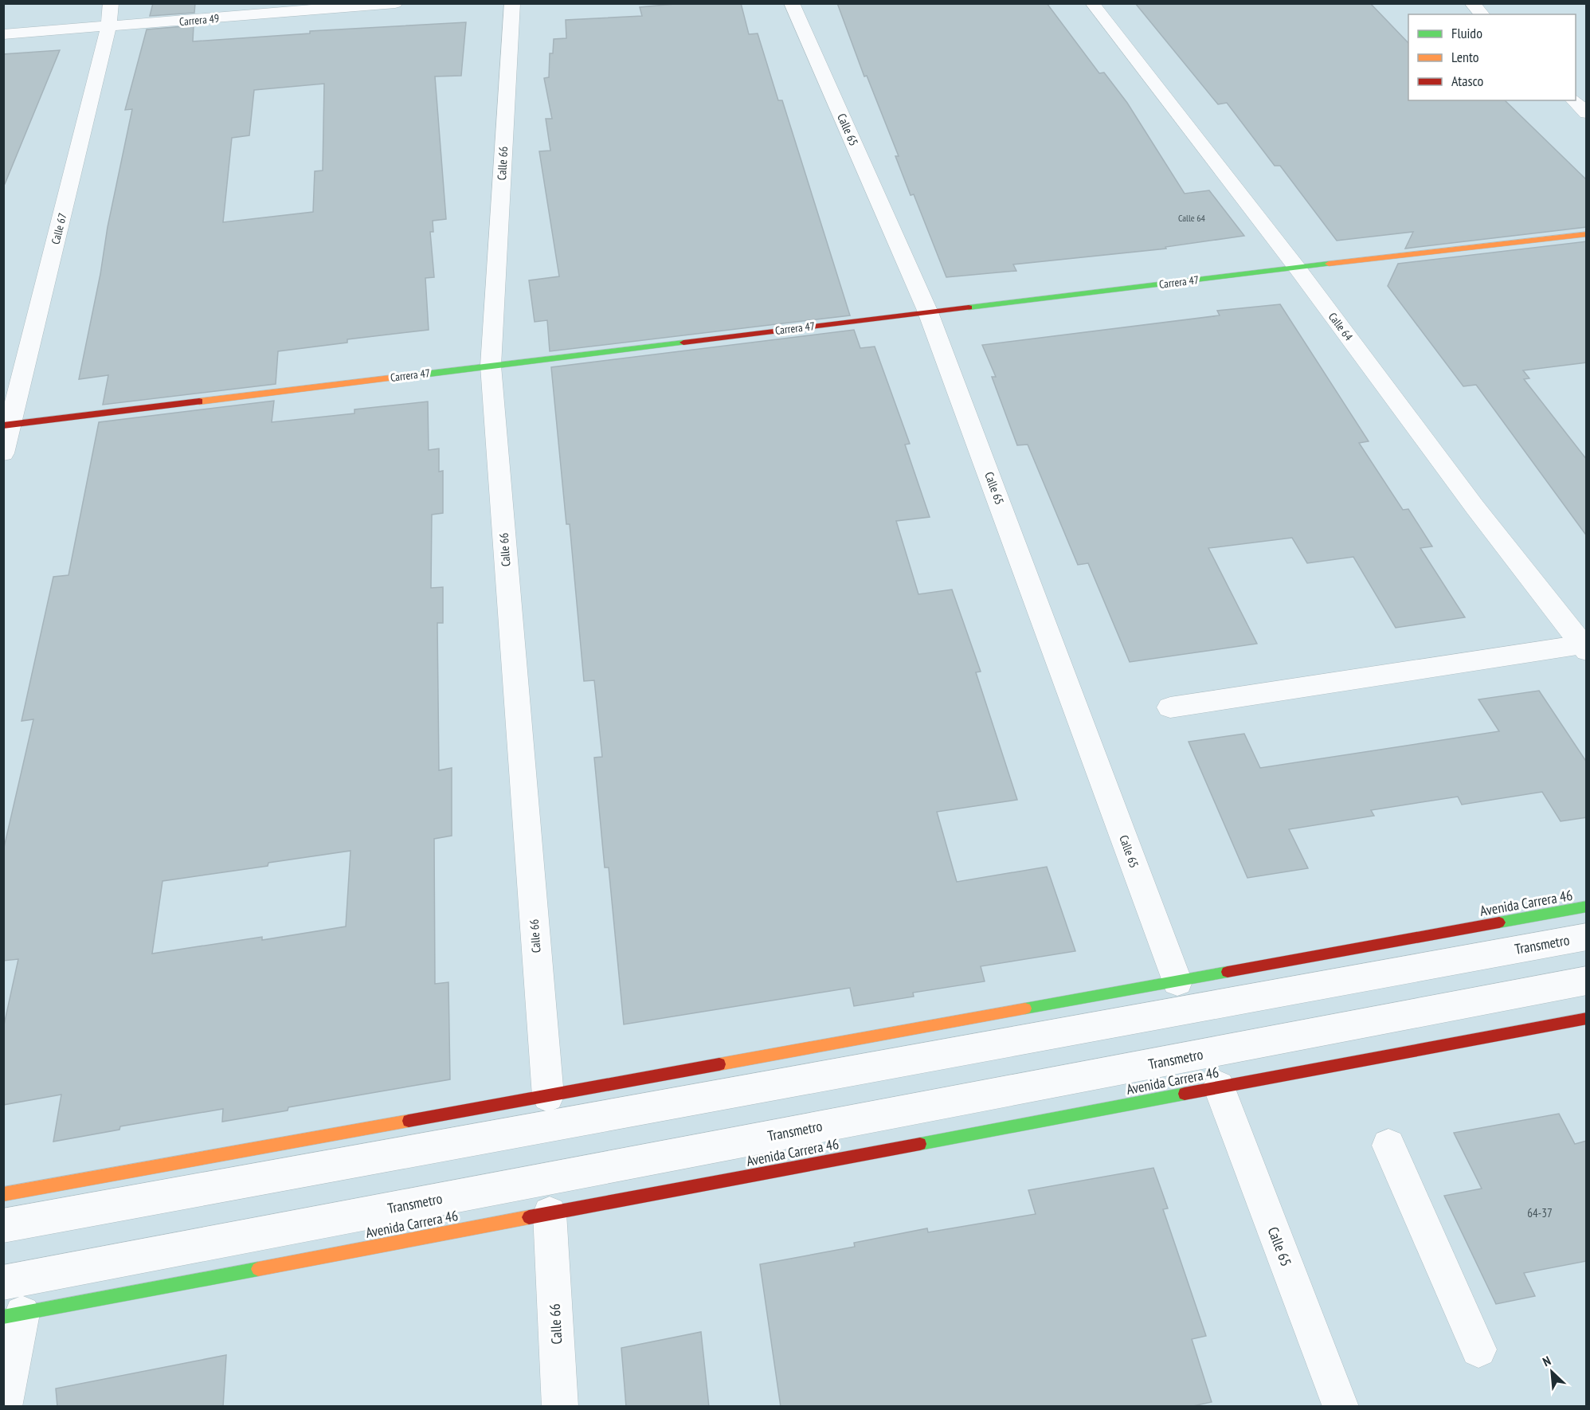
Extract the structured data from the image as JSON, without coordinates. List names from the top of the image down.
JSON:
{
  "streets": {
    "main road": ["Carrera 47", "Avenida Carrera 46"],
    "street": [
      "Carrera 49",
      "Calle 65",
      "Calle 66",
      "Calle 67",
      "Calle 64",
      "Transmetro"
    ]
  },
  "crossings": [
    ["Carrera 49", "Calle 67"],
    ["Calle 65", "Carrera 47"],
    ["Calle 65", "Avenida Carrera 46"],
    ["Calle 66", "Carrera 47"],
    ["Calle 66", "Avenida Carrera 46"],
    ["Calle 67", "Carrera 47"],
    ["Carrera 47", "Calle 64"]
  ],
  "house_numbers": ["Calle 64", "64-37"],
  "legend": ["Fluido", "Lento", "Atasco"],
  "north": "top left"
}
